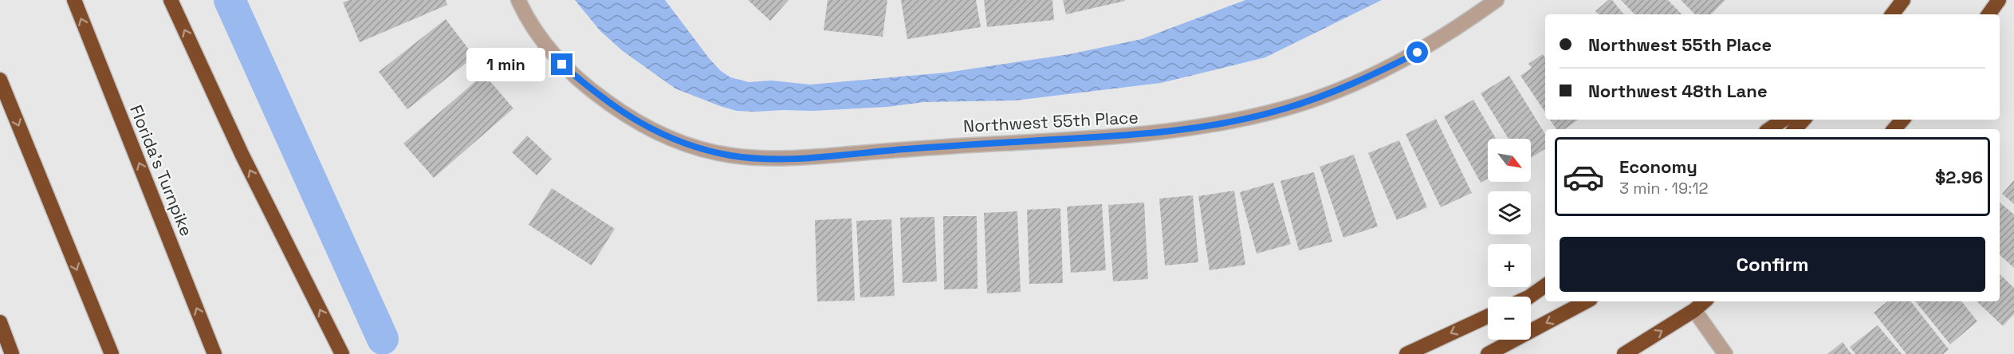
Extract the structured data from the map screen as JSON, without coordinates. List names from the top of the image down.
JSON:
{
  "streets": {
    "highway": ["Florida's Turnpike"],
    "street": ["Northwest 55th Place"]
  },
  "north": "bottom right",
  "page": {
    "banner": ["Northwest 55th Place", "Northwest 48th Lane"],
    "bubble": "1 min",
    "list": [
      {
        "name": "Economy",
        "note": "3 min · 19:12",
        "value": "$2.96"
      }
    ],
    "map_buttons": ["+", "−"],
    "buttons": "Confirm"
  }
}
